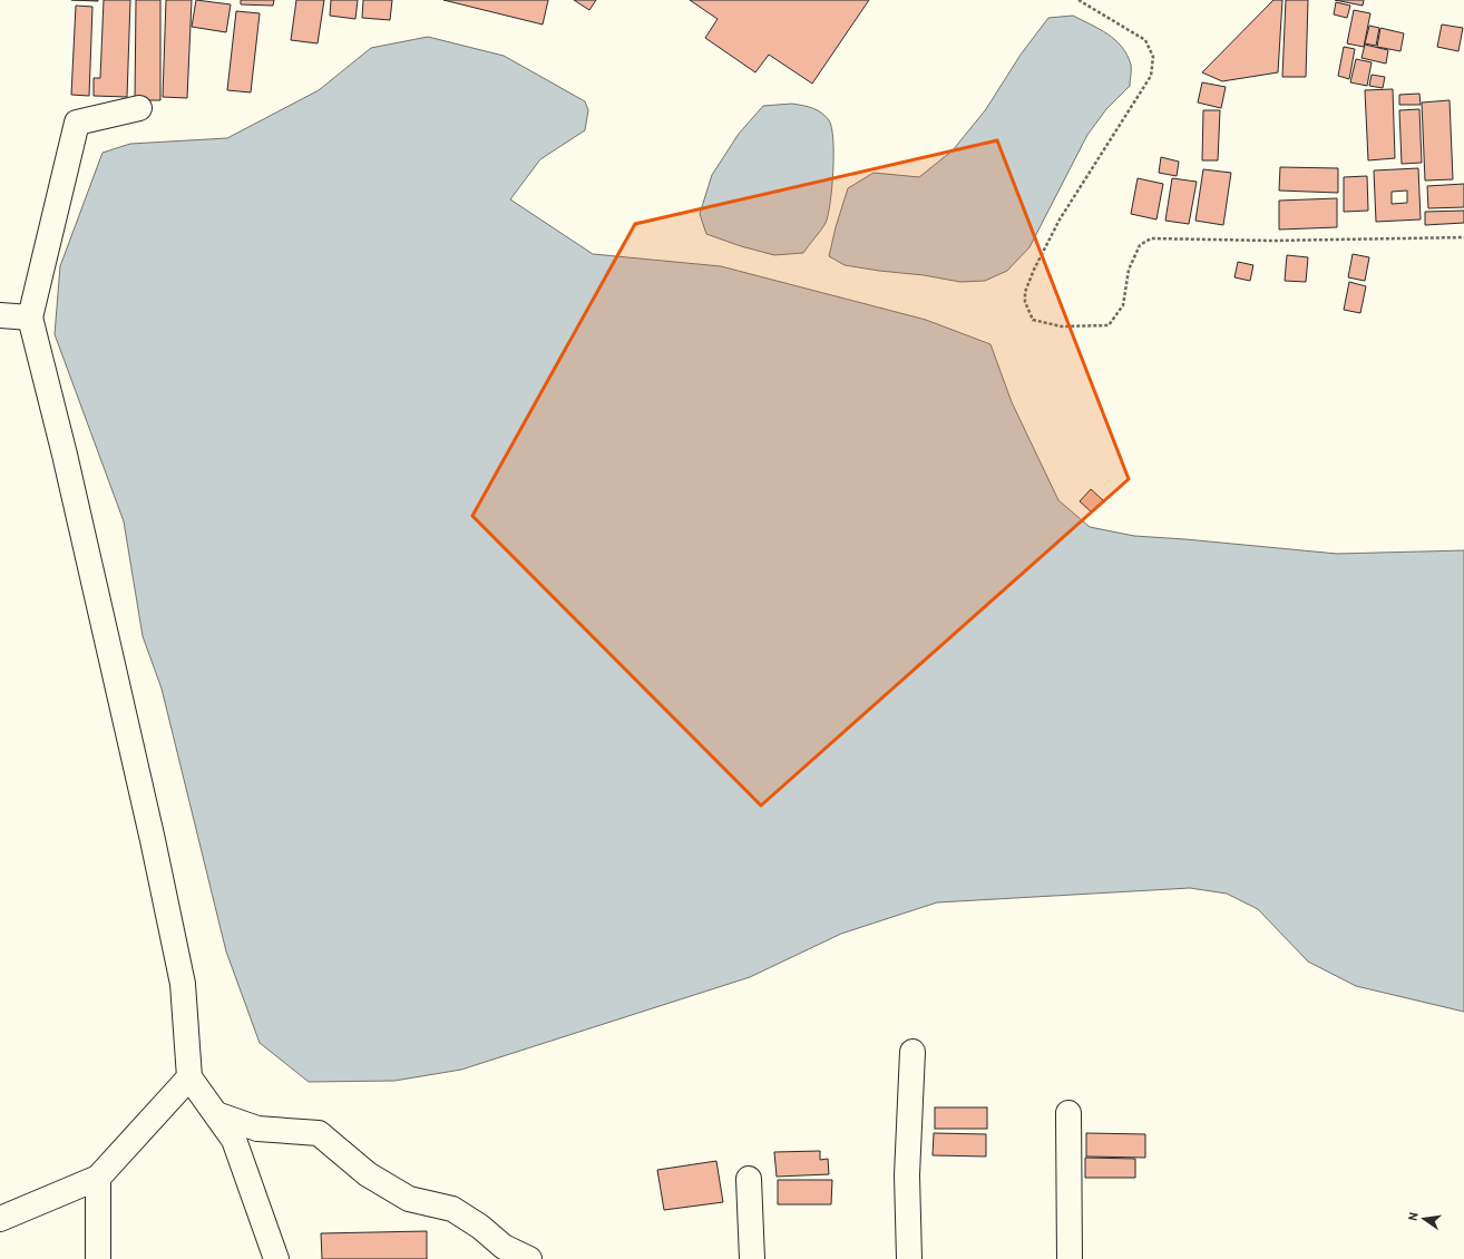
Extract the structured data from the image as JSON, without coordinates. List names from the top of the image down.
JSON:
{
  "north": "left"
}
